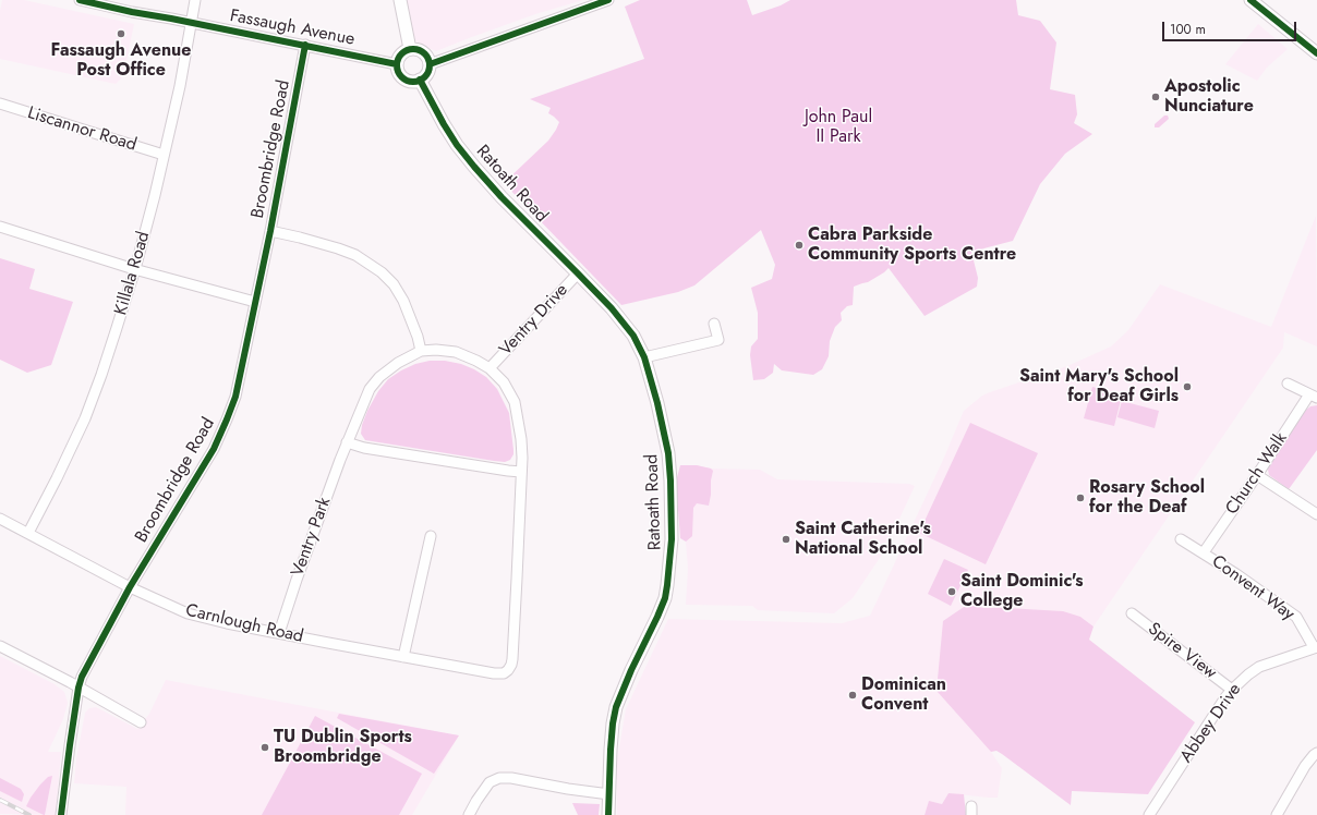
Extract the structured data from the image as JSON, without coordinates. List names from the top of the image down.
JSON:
{
  "streets": {
    "main road": ["Ratoath Road"],
    "street": [
      "Fassaugh Avenue",
      "Liscannor Road",
      "Broombridge Road",
      "Killala Road",
      "Ventry Drive",
      "Church Walk",
      "Ventry Park",
      "Convent Way",
      "Carnlough Road",
      "Spire View",
      "Abbey Drive"
    ]
  },
  "crossings": [
    ["Fassaugh Avenue", "Broombridge Road"],
    ["Fassaugh Avenue", "Ratoath Road"],
    ["Fassaugh Avenue", "Killala Road"],
    ["Liscannor Road", "Killala Road"],
    ["Broombridge Road", "Carnlough Road"],
    ["Ratoath Road", "Ventry Drive"],
    ["Killala Road", "Carnlough Road"],
    ["Ventry Drive", "Ventry Park"],
    ["Church Walk", "Convent Way"],
    ["Ventry Park", "Carnlough Road"],
    ["Convent Way", "Abbey Drive"],
    ["Spire View", "Abbey Drive"]
  ],
  "parks": ["John Paul II Park"],
  "places": [
    "Fassaugh Avenue Post Office",
    "Apostolic Nunciature",
    "Cabra Parkside Community Sports Centre",
    "Saint Mary's School for Deaf Girls",
    "Rosary School for the Deaf",
    "Saint Catherine's National School",
    "Saint Dominic's College",
    "Dominican Convent",
    "TU Dublin Sports Broombridge"
  ],
  "scale_bar": "100 m"
}
